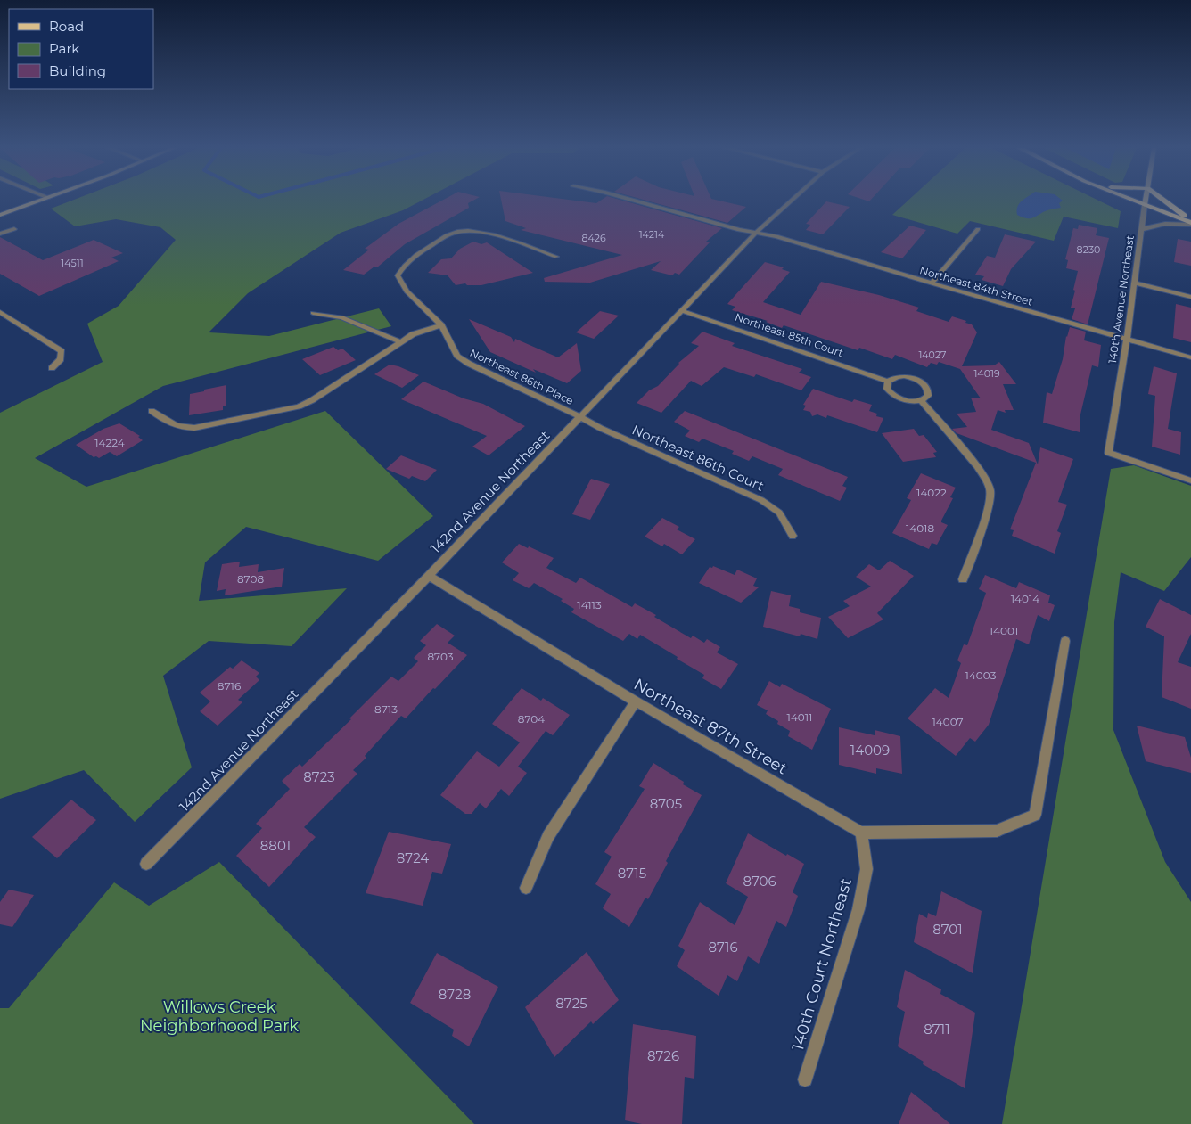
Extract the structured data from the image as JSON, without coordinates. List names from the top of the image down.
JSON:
{
  "streets": {
    "main road": ["140th Avenue Northeast"],
    "street": [
      "Northeast 84th Street",
      "Northeast 85th Court",
      "Northeast 86th Place",
      "Northeast 86th Court",
      "142nd Avenue Northeast",
      "Northeast 87th Street",
      "140th Court Northeast"
    ]
  },
  "crossings": [
    ["Northeast 84th Street", "140th Avenue Northeast"],
    ["Northeast 84th Street", "142nd Avenue Northeast"],
    ["Northeast 85th Court", "142nd Avenue Northeast"],
    ["Northeast 86th Place", "Northeast 86th Court"],
    ["Northeast 86th Place", "142nd Avenue Northeast"],
    ["Northeast 86th Court", "142nd Avenue Northeast"],
    ["142nd Avenue Northeast", "Northeast 87th Street"],
    ["Northeast 87th Street", "140th Court Northeast"]
  ],
  "parks": ["Willows Creek Neighborhood Park"],
  "house_numbers": [
    "14214",
    "8426",
    "8230",
    "14511",
    "14027",
    "14019",
    "14224",
    "14022",
    "14018",
    "8708",
    "14014",
    "14113",
    "14001",
    "8703",
    "14003",
    "8716",
    "8713",
    "14011",
    "8704",
    "14007",
    "14009",
    "8723",
    "8705",
    "8801",
    "8724",
    "8715",
    "8706",
    "8701",
    "8716",
    "8728",
    "8725",
    "8711",
    "8726"
  ],
  "legend": ["Road", "Park", "Building"]
}
